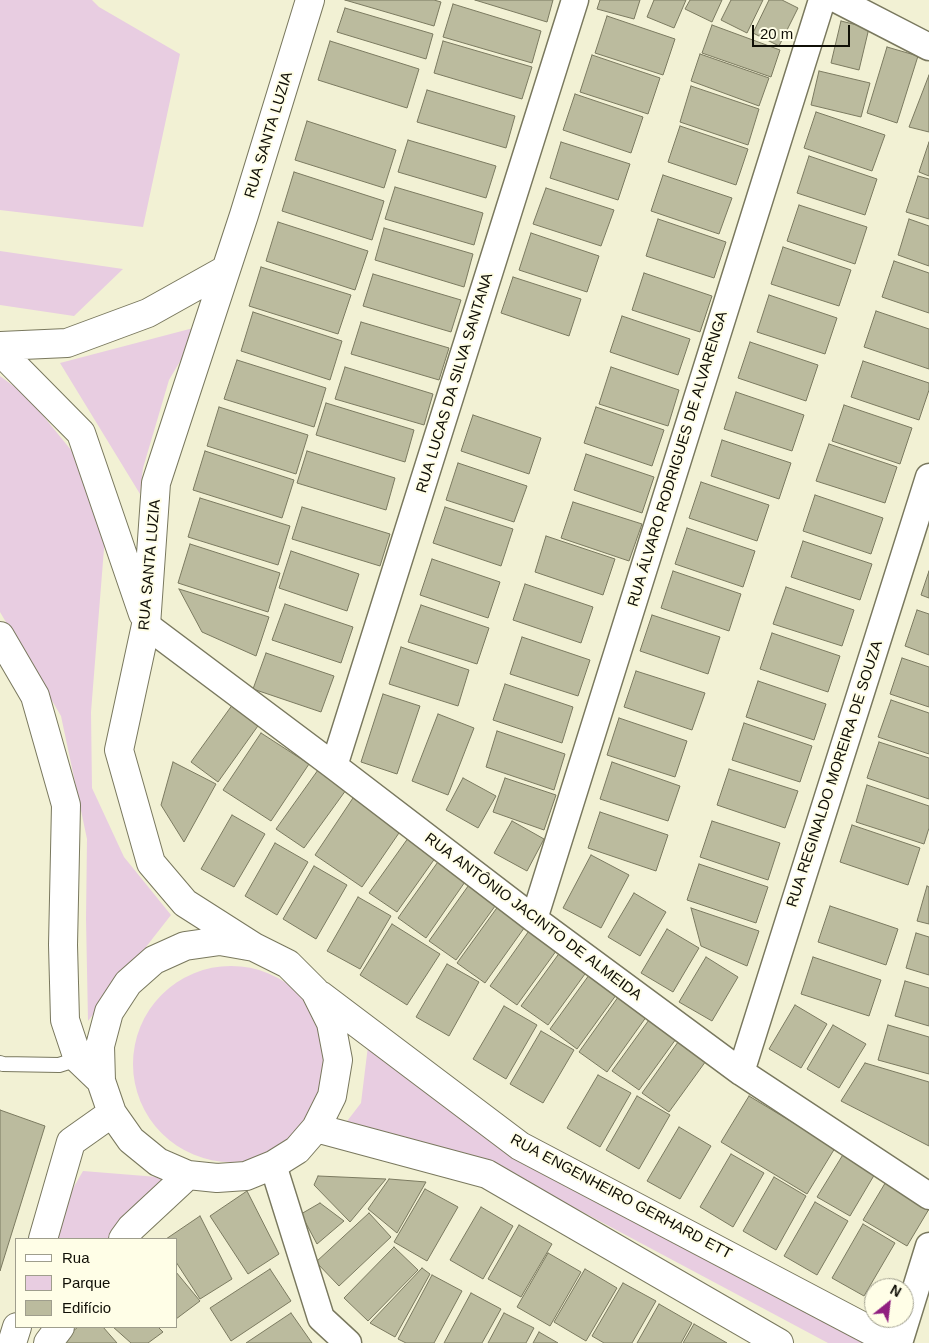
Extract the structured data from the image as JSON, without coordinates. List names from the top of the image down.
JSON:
{
  "streets": {
    "main road": ["RUA SANTA LUZIA", "RUA ENGENHEIRO GERHARD ETT"],
    "street": [
      "RUA LUCAS DA SILVA SANTANA",
      "RUA ÁLVARO RODRIGUES DE ALVARENGA",
      "RUA REGINALDO MOREIRA DE SOUZA",
      "RUA ANTÔNIO JACINTO DE ALMEIDA"
    ]
  },
  "crossings": [
    ["RUA SANTA LUZIA", "RUA ANTÔNIO JACINTO DE ALMEIDA"],
    ["RUA LUCAS DA SILVA SANTANA", "RUA ANTÔNIO JACINTO DE ALMEIDA"],
    ["RUA ÁLVARO RODRIGUES DE ALVARENGA", "RUA ANTÔNIO JACINTO DE ALMEIDA"],
    ["RUA REGINALDO MOREIRA DE SOUZA", "RUA ANTÔNIO JACINTO DE ALMEIDA"]
  ],
  "legend": ["Rua", "Parque", "Edifício"],
  "scale_bar": "20 m",
  "north": "top right"
}
